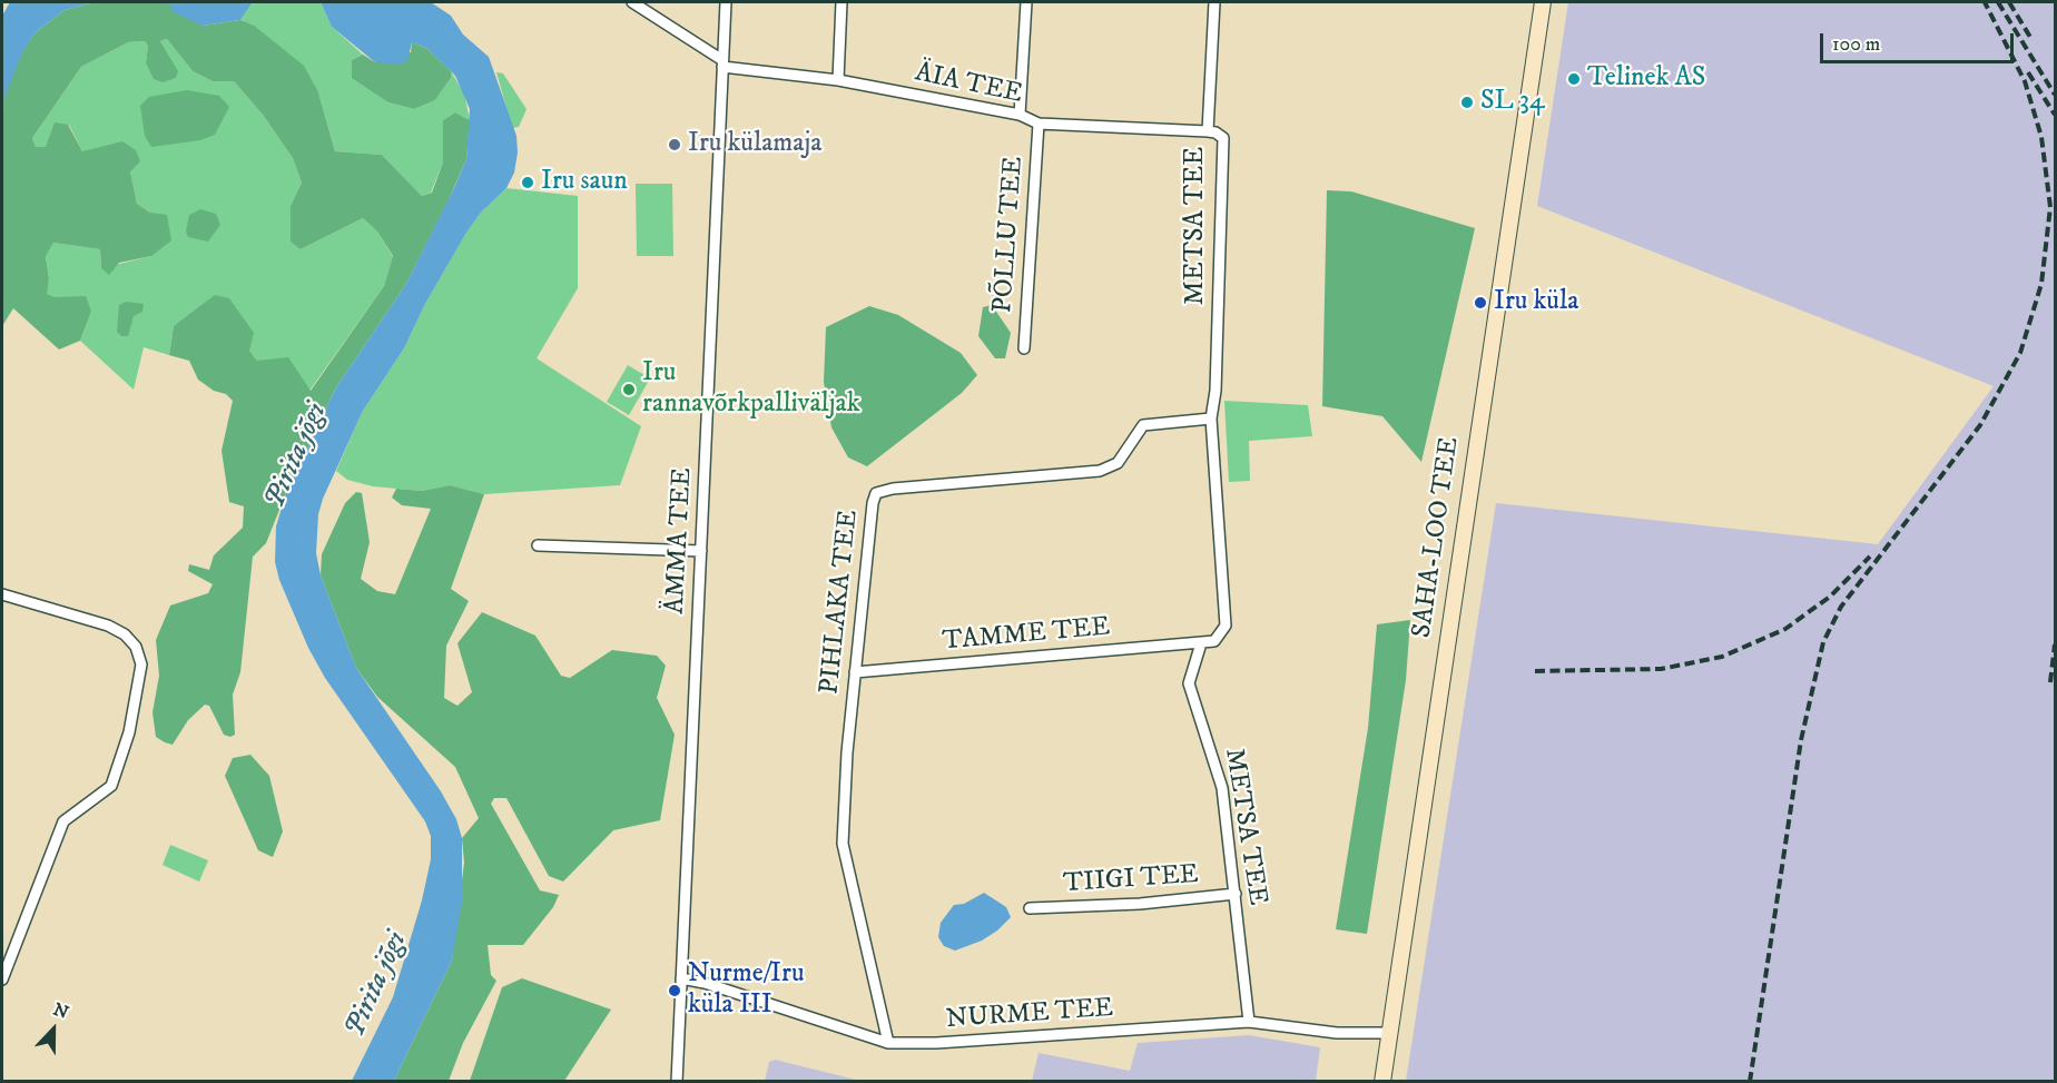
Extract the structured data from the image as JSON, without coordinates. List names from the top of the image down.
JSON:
{
  "streets": {
    "main road": ["SAHA-LOO TEE"],
    "street": [
      "ÄIA TEE",
      "METSA TEE",
      "PÕLLU TEE",
      "ÄMMA TEE",
      "PIHLAKA TEE",
      "TAMME TEE",
      "TIIGI TEE",
      "NURME TEE"
    ]
  },
  "crossings": [
    ["ÄIA TEE", "METSA TEE"],
    ["ÄIA TEE", "PÕLLU TEE"],
    ["ÄIA TEE", "ÄMMA TEE"],
    ["METSA TEE", "PIHLAKA TEE"],
    ["METSA TEE", "TAMME TEE"],
    ["METSA TEE", "TIIGI TEE"],
    ["METSA TEE", "NURME TEE"],
    ["SAHA-LOO TEE", "NURME TEE"],
    ["ÄMMA TEE", "NURME TEE"],
    ["PIHLAKA TEE", "TAMME TEE"],
    ["PIHLAKA TEE", "NURME TEE"]
  ],
  "water": ["Pirita jõgi"],
  "places": [
    "Telinek AS",
    "SL 34",
    "Iru külamaja",
    "Iru saun",
    "Iru küla",
    "Iru rannavõrkpalliväljak",
    "Nurme/Iru küla III"
  ],
  "scale_bar": "100 m",
  "north": "top"
}
